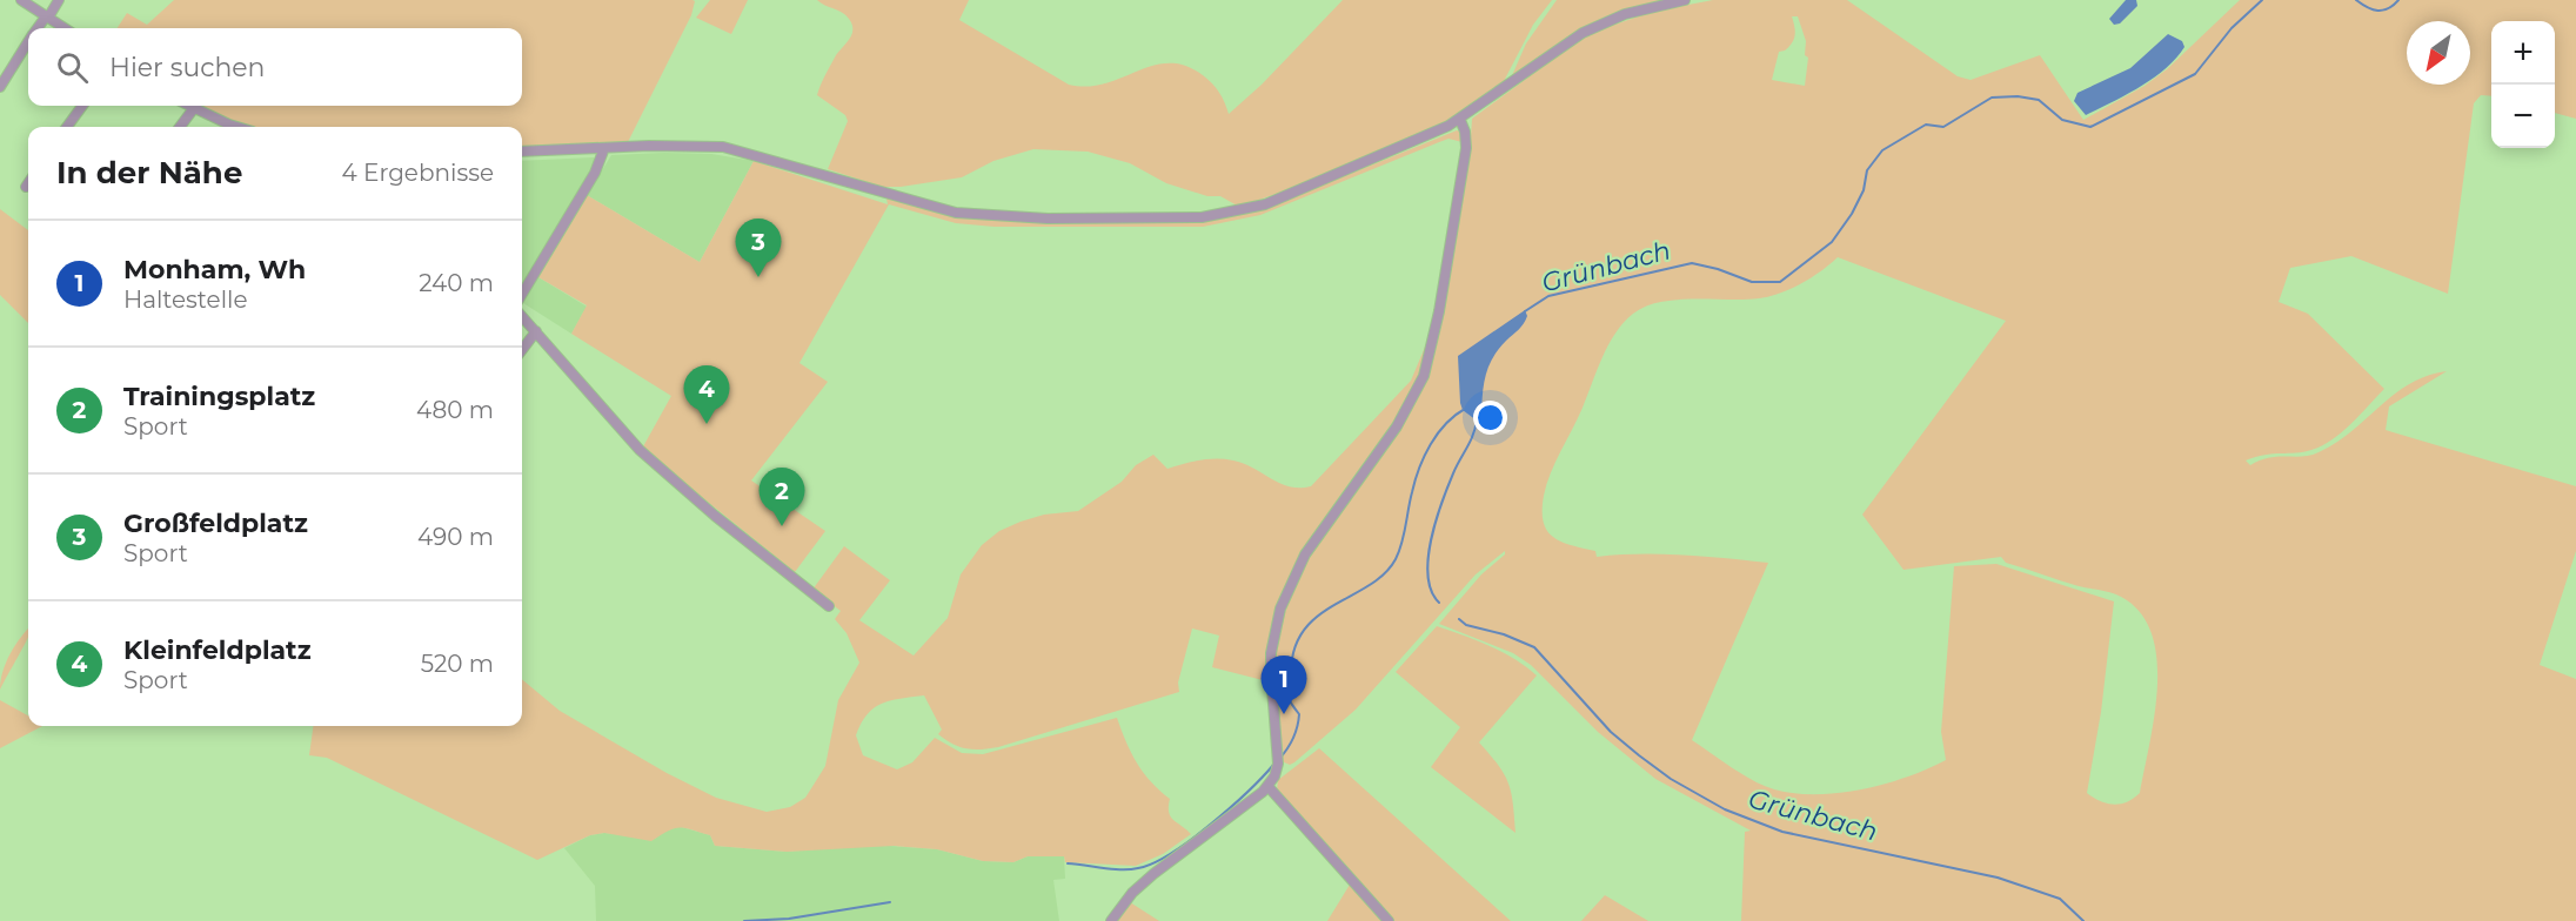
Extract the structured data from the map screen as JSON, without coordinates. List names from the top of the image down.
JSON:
{
  "water": ["Grünbach"],
  "north": "bottom left",
  "page": {
    "map_buttons": ["+", "−"],
    "search": "Hier suchen",
    "heading": ["In der Nähe", "4 Ergebnisse"],
    "pins": [
      "3",
      "4",
      "2",
      "1"
    ],
    "list": [
      {
        "mark": "1",
        "name": "Monham, Wh",
        "note": "Haltestelle",
        "value": "240 m"
      },
      {
        "mark": "2",
        "name": "Trainingsplatz",
        "note": "Sport",
        "value": "480 m"
      },
      {
        "mark": "3",
        "name": "Großfeldplatz",
        "note": "Sport",
        "value": "490 m"
      },
      {
        "mark": "4",
        "name": "Kleinfeldplatz",
        "note": "Sport",
        "value": "520 m"
      }
    ]
  }
}
